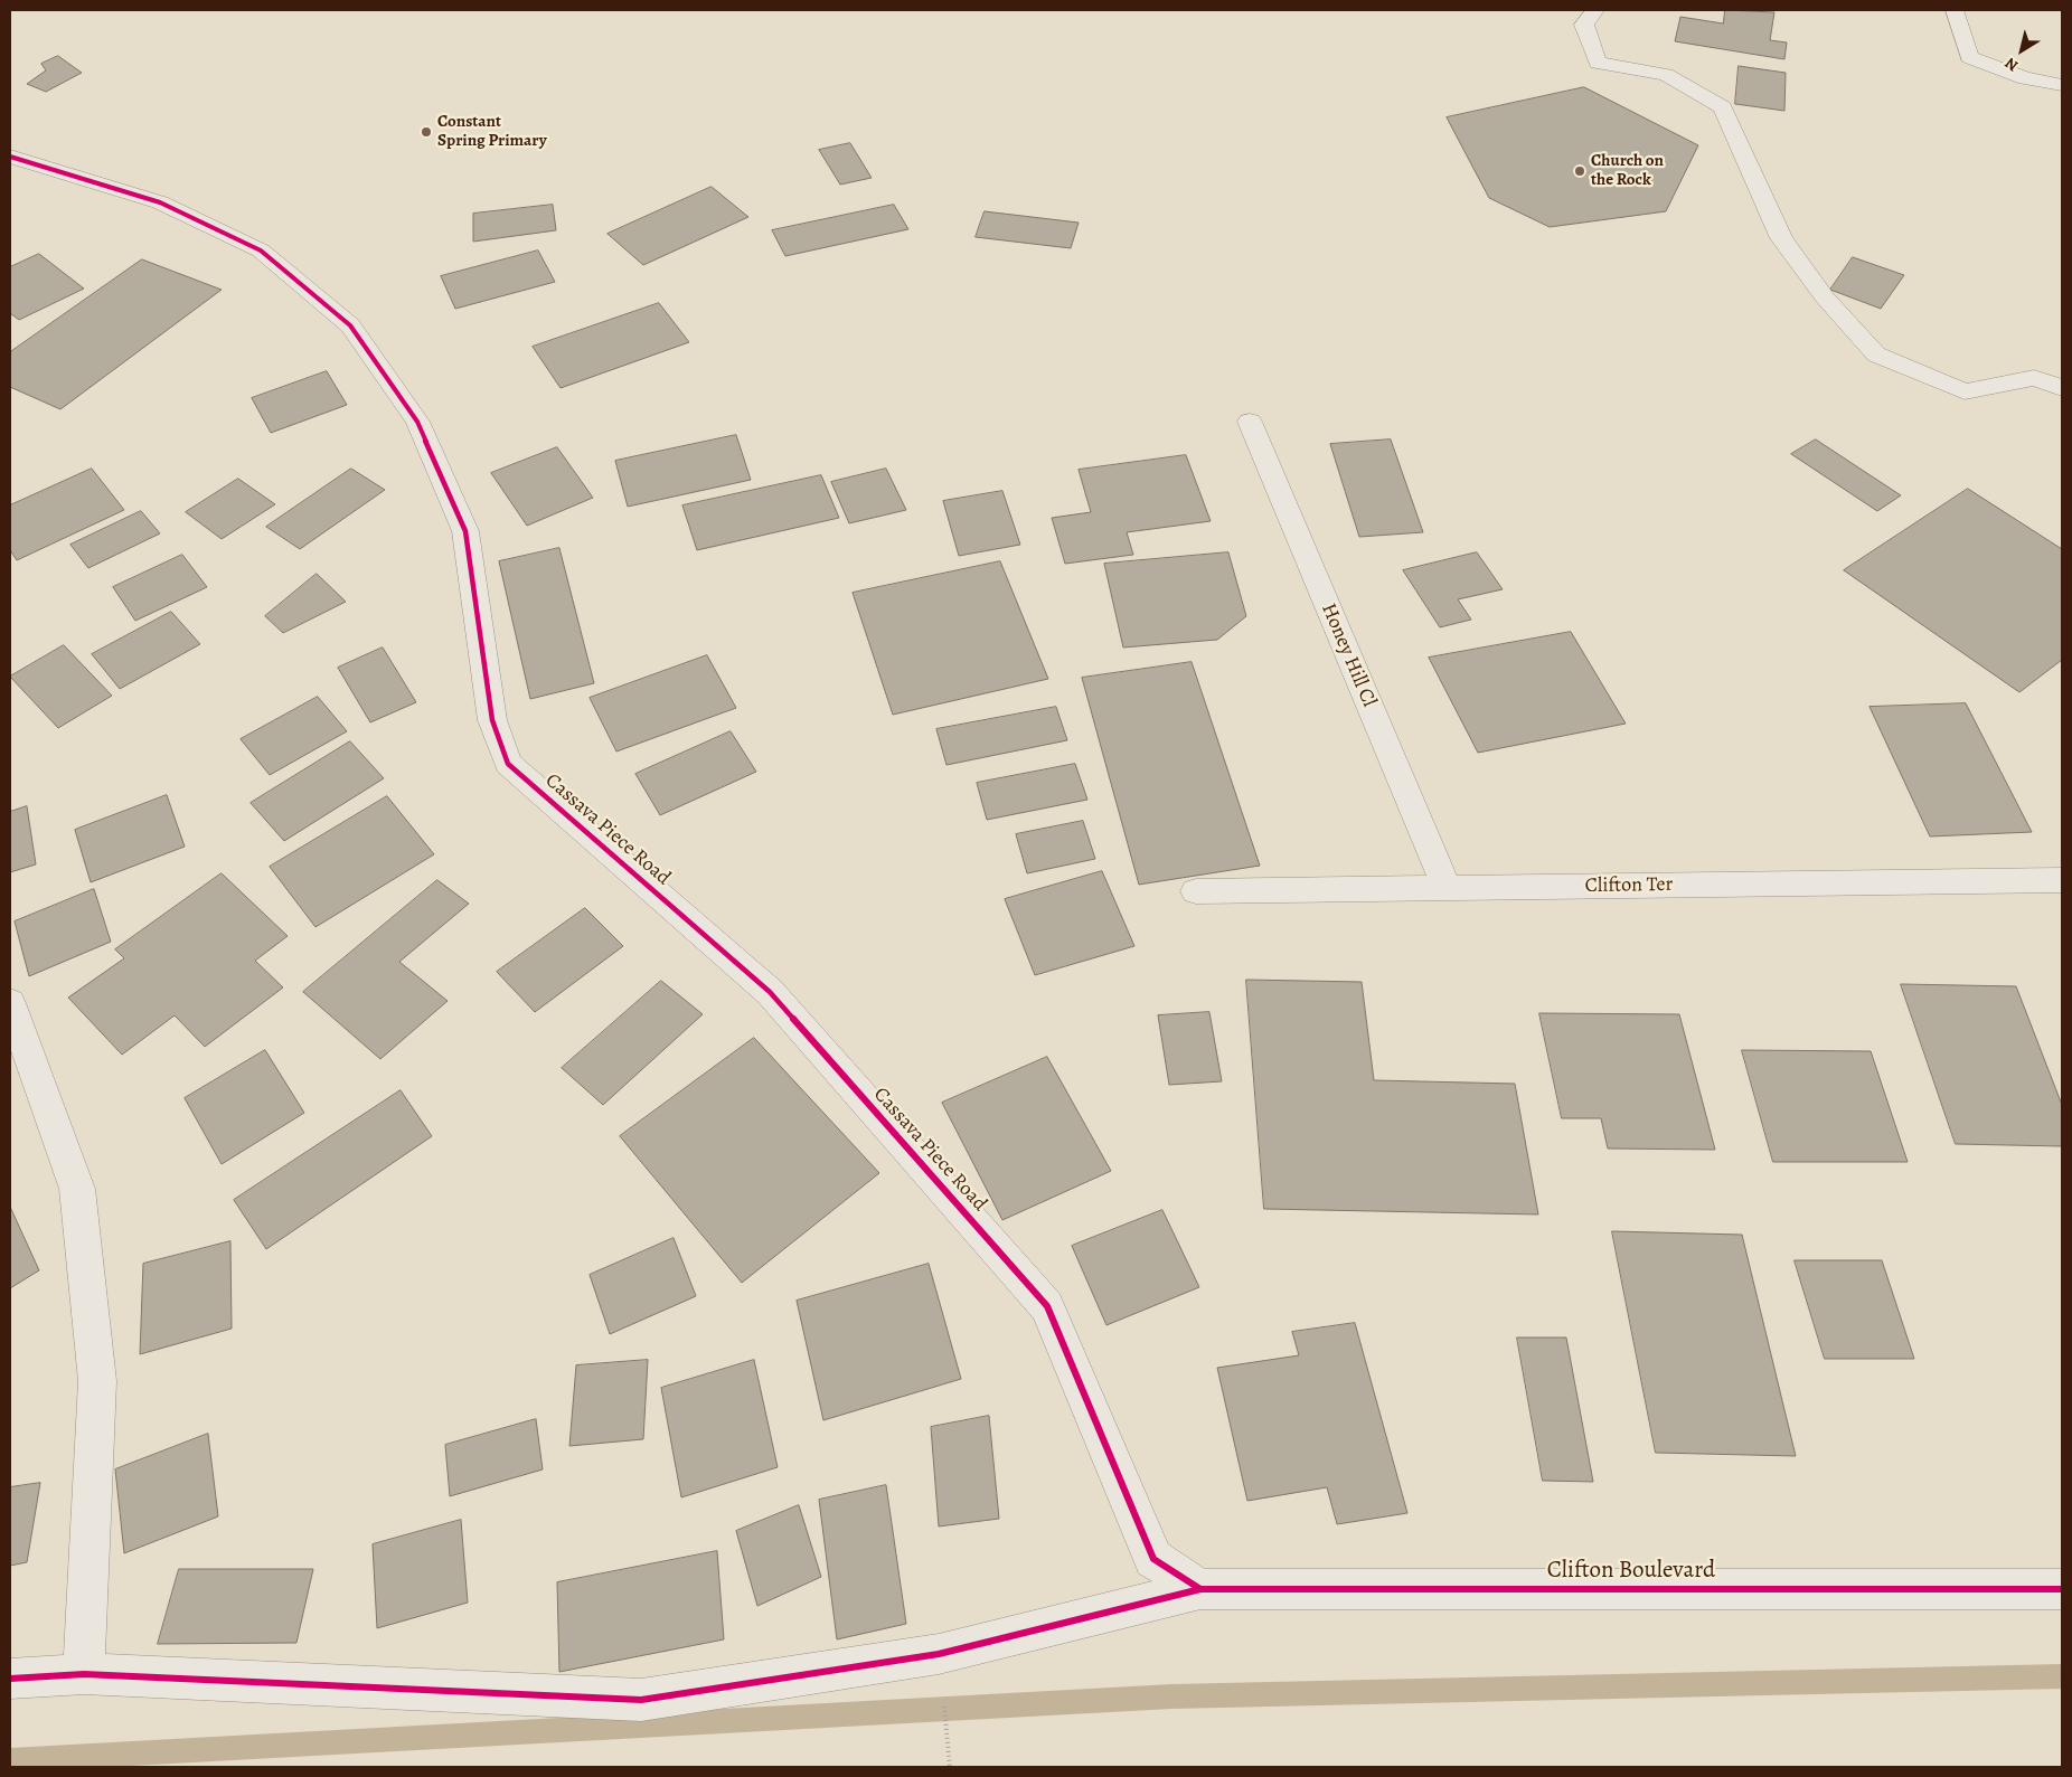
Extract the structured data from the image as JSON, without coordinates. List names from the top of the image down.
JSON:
{
  "streets": {
    "street": [
      "Honey Hill Cl",
      "Cassava Piece Road",
      "Clifton Ter",
      "Clifton Boulevard"
    ]
  },
  "crossings": [
    ["Honey Hill Cl", "Clifton Ter"],
    ["Cassava Piece Road", "Clifton Boulevard"]
  ],
  "places": ["Constant Spring Primary", "Church on the Rock"],
  "north": "bottom left"
}
